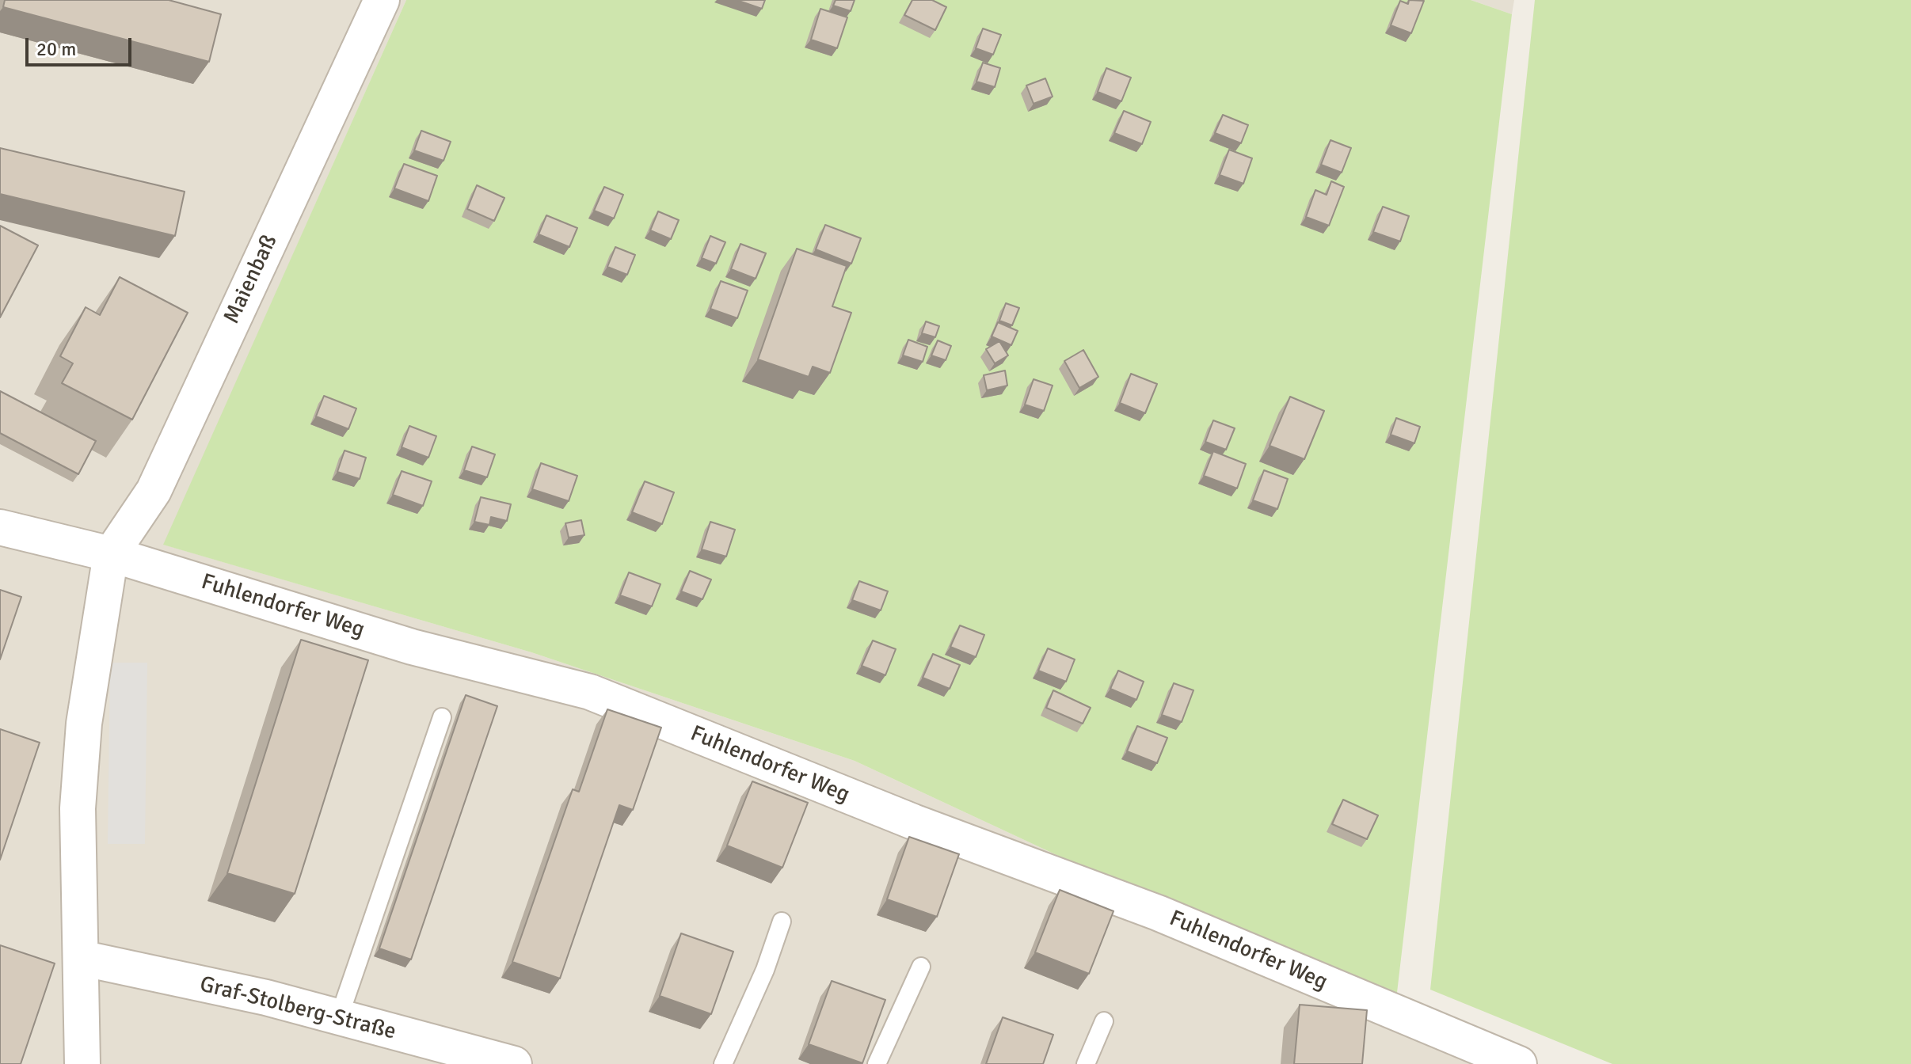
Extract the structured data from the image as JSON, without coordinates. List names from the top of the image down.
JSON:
{
  "streets": {
    "street": ["Maienbaß", "Fuhlendorfer Weg", "Graf-Stolberg-Straße"]
  },
  "crossings": [
    ["Maienbaß", "Fuhlendorfer Weg"]
  ],
  "scale_bar": "20 m"
}
